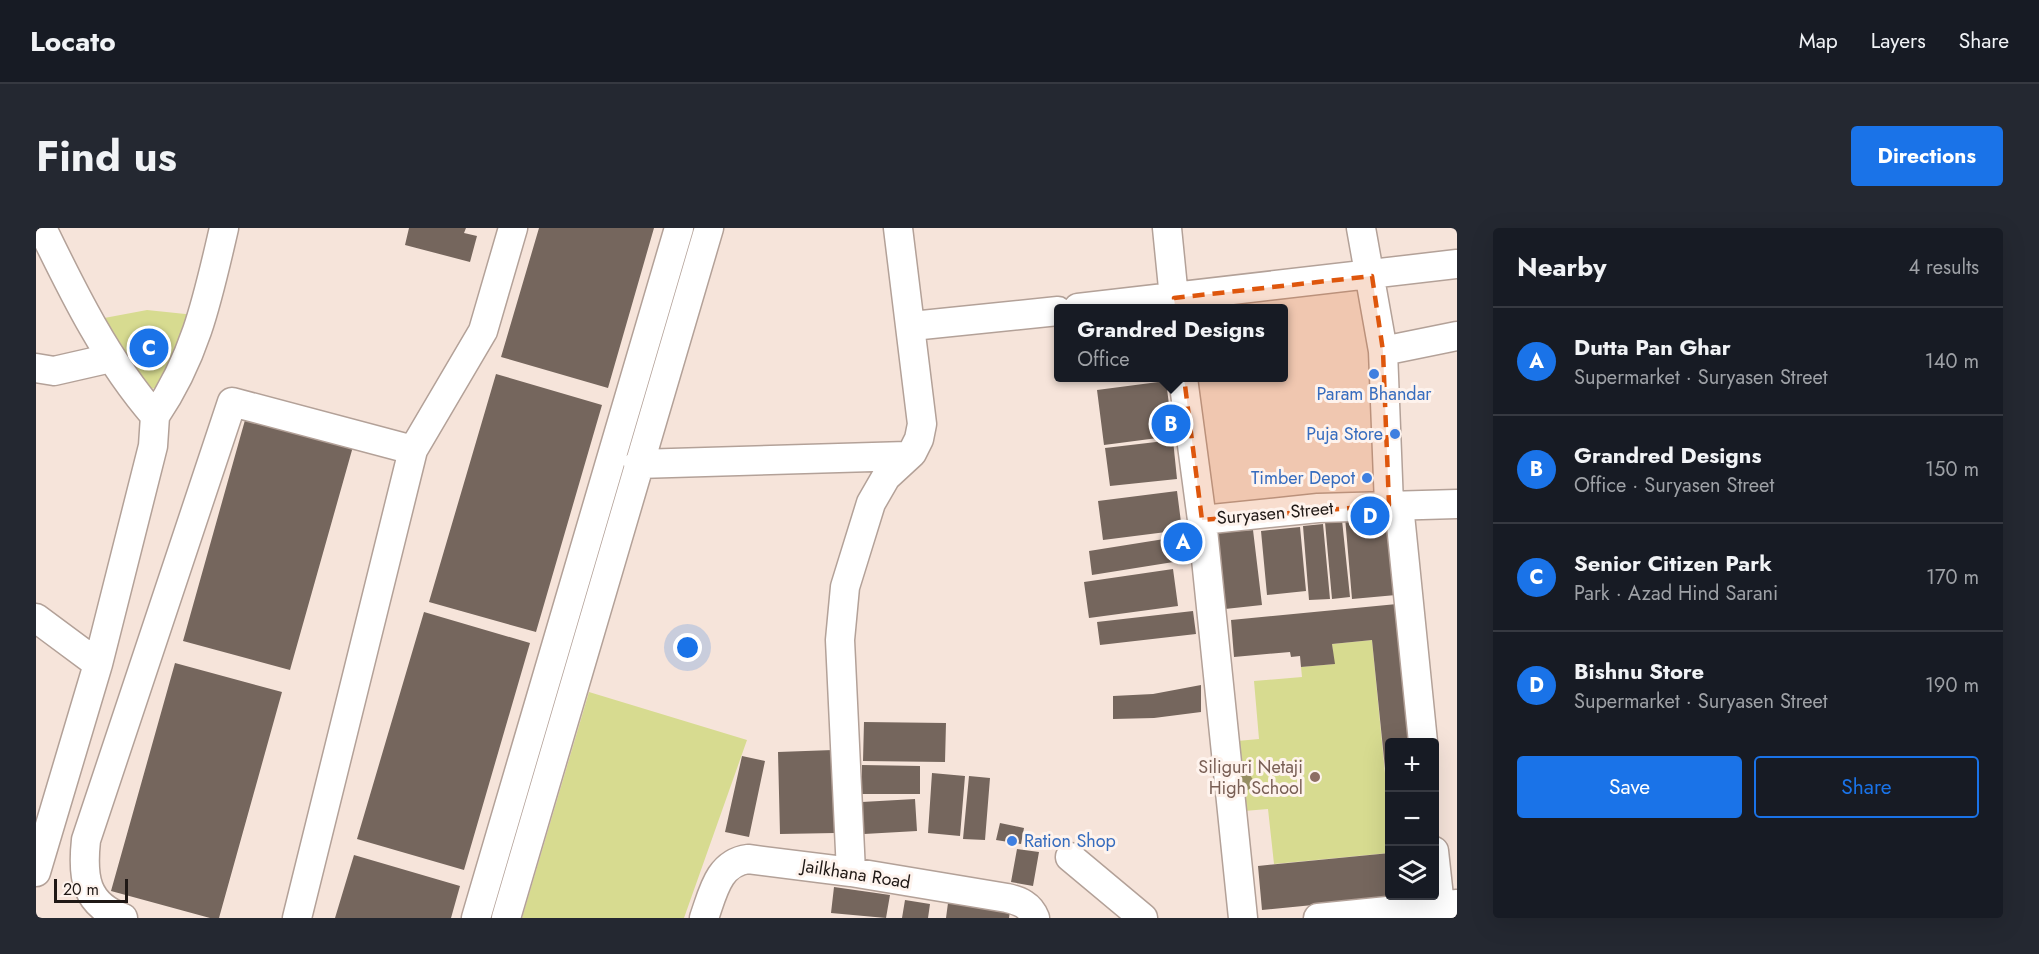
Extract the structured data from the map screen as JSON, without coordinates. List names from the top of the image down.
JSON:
{
  "streets": {
    "street": ["Suryasen Street", "Jailkhana Road"]
  },
  "places": [
    "Param Bhandar",
    "Puja Store",
    "Timber Depot",
    "Siliguri Netaji High School",
    "Ration Shop"
  ],
  "scale_bar": "20 m",
  "page": {
    "header": "Locato",
    "nav": ["Map", "Layers", "Share"],
    "title": "Find us",
    "buttons": [
      "Directions",
      ["Save", "Share"]
    ],
    "heading": ["Nearby", "4 results"],
    "popup": ["Grandred Designs", "Office"],
    "list": [
      {
        "mark": "A",
        "name": "Dutta Pan Ghar",
        "note": "Supermarket · Suryasen Street",
        "value": "140 m"
      },
      {
        "mark": "B",
        "name": "Grandred Designs",
        "note": "Office · Suryasen Street",
        "value": "150 m"
      },
      {
        "mark": "C",
        "name": "Senior Citizen Park",
        "note": "Park · Azad Hind Sarani",
        "value": "170 m"
      },
      {
        "mark": "D",
        "name": "Bishnu Store",
        "note": "Supermarket · Suryasen Street",
        "value": "190 m"
      }
    ],
    "pins": [
      "C",
      "B",
      "D",
      "A"
    ],
    "map_buttons": ["+", "−"],
    "scale": "20 m"
  }
}
